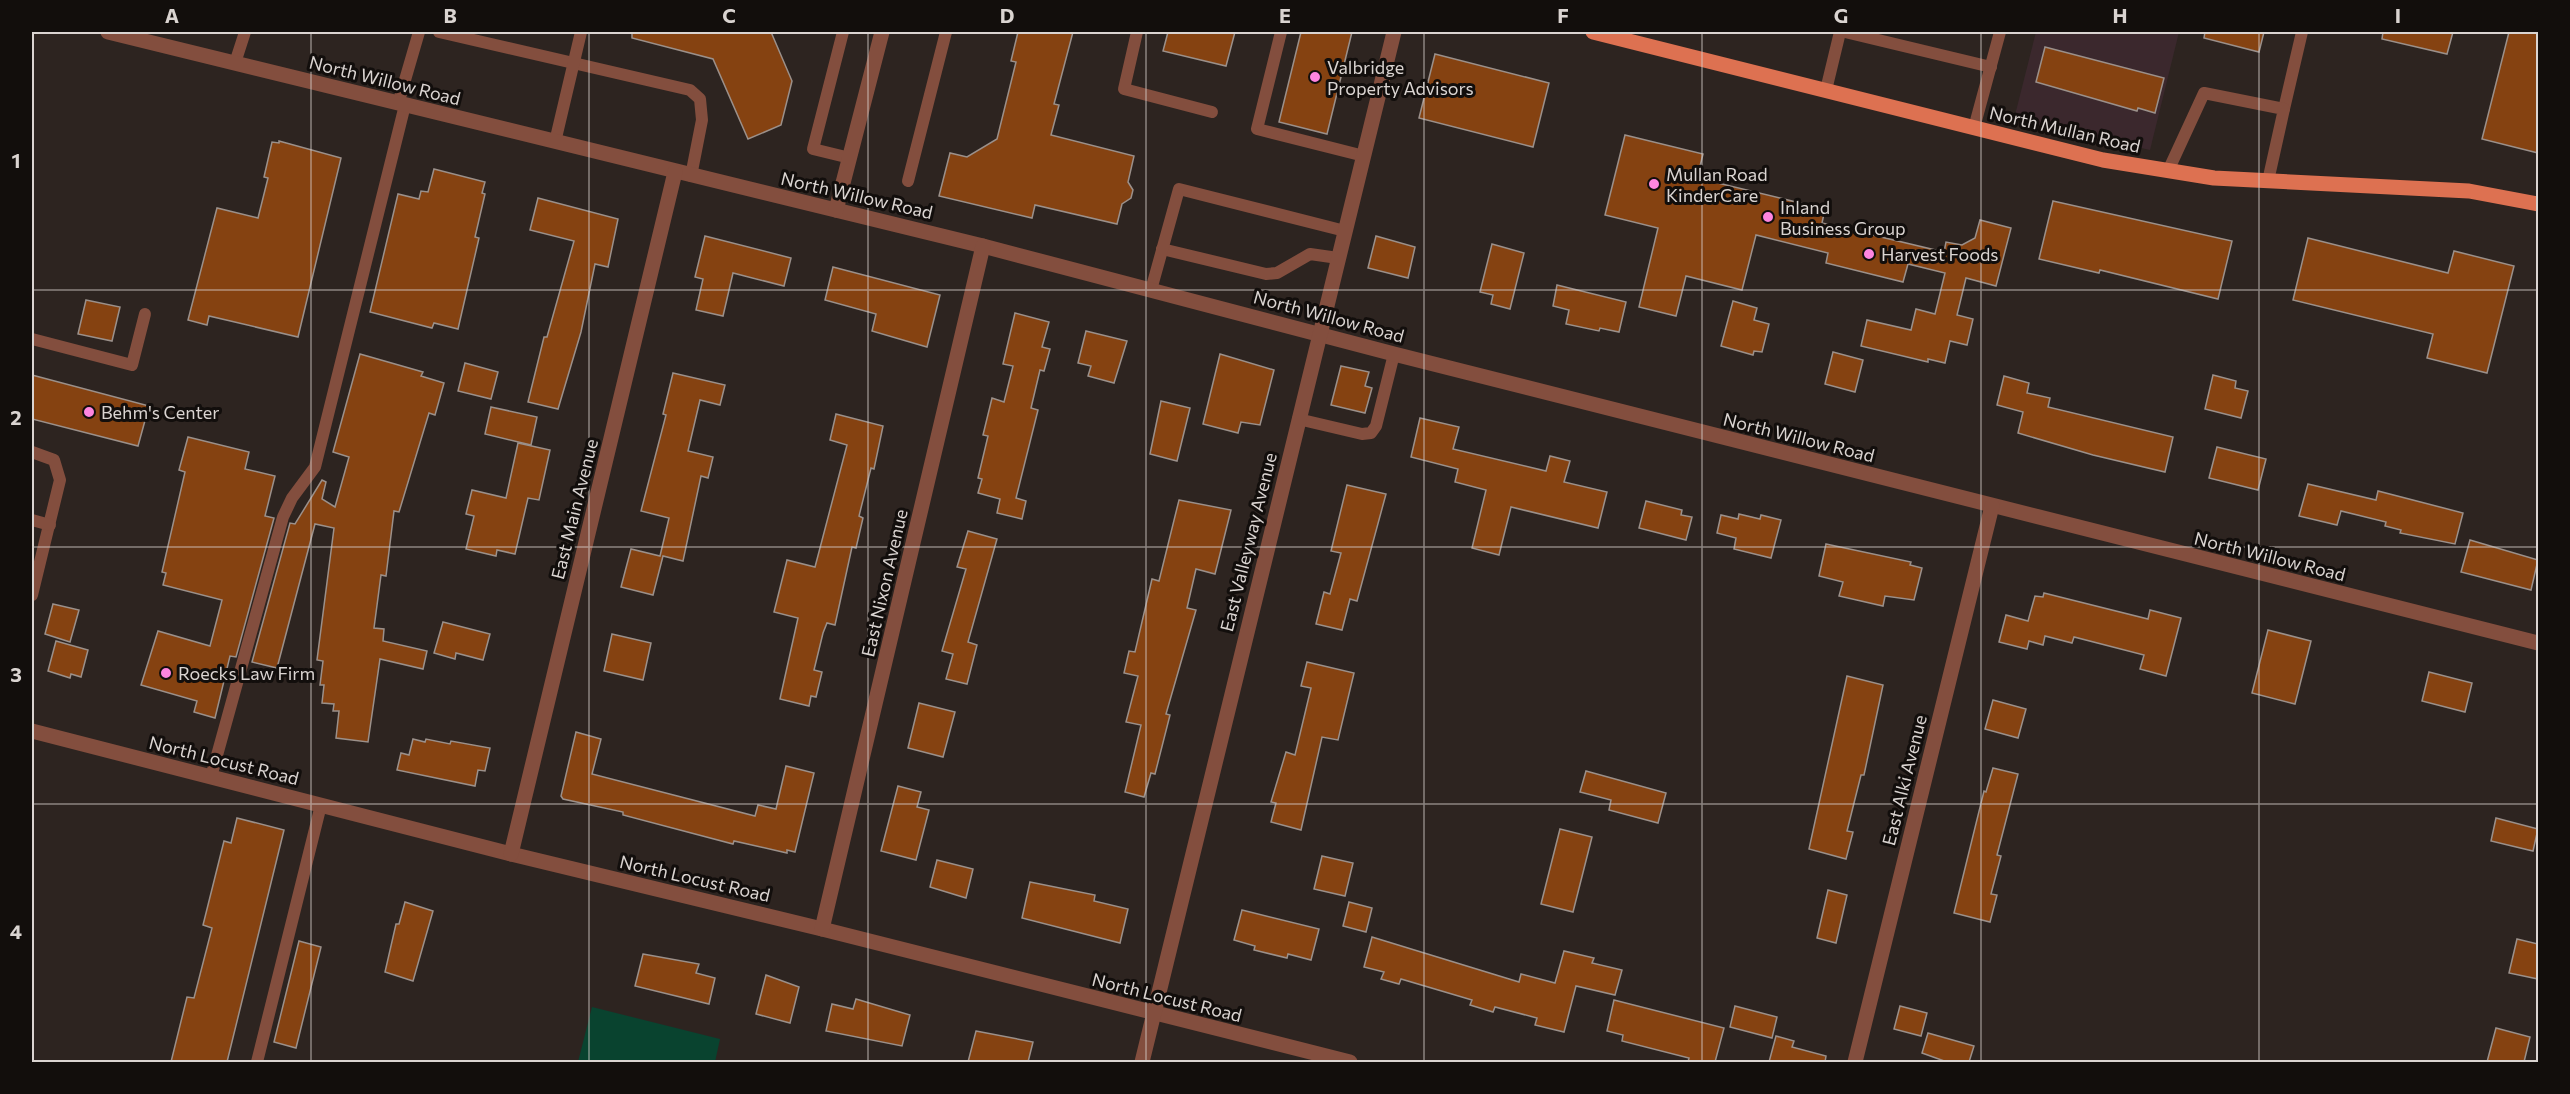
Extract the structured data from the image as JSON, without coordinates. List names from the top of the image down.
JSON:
{
  "streets": {
    "main road": ["North Mullan Road"],
    "street": [
      "North Willow Road",
      "East Main Avenue",
      "East Valleyway Avenue",
      "East Nixon Avenue",
      "North Locust Road",
      "East Alki Avenue"
    ]
  },
  "crossings": [
    ["North Willow Road", "East Main Avenue"],
    ["North Willow Road", "East Valleyway Avenue"],
    ["North Willow Road", "East Nixon Avenue"],
    ["North Willow Road", "East Alki Avenue"],
    ["East Main Avenue", "North Locust Road"],
    ["East Valleyway Avenue", "North Locust Road"],
    ["East Nixon Avenue", "North Locust Road"]
  ],
  "places": [
    "Valbridge Property Advisors",
    "Mullan Road KinderCare",
    "Inland Business Group",
    "Harvest Foods",
    "Behm's Center",
    "Roecks Law Firm"
  ],
  "grid": {
    "columns": [
      "A",
      "B",
      "C",
      "D",
      "E",
      "F",
      "G",
      "H",
      "I"
    ],
    "rows": [
      "1",
      "2",
      "3",
      "4"
    ]
  }
}
